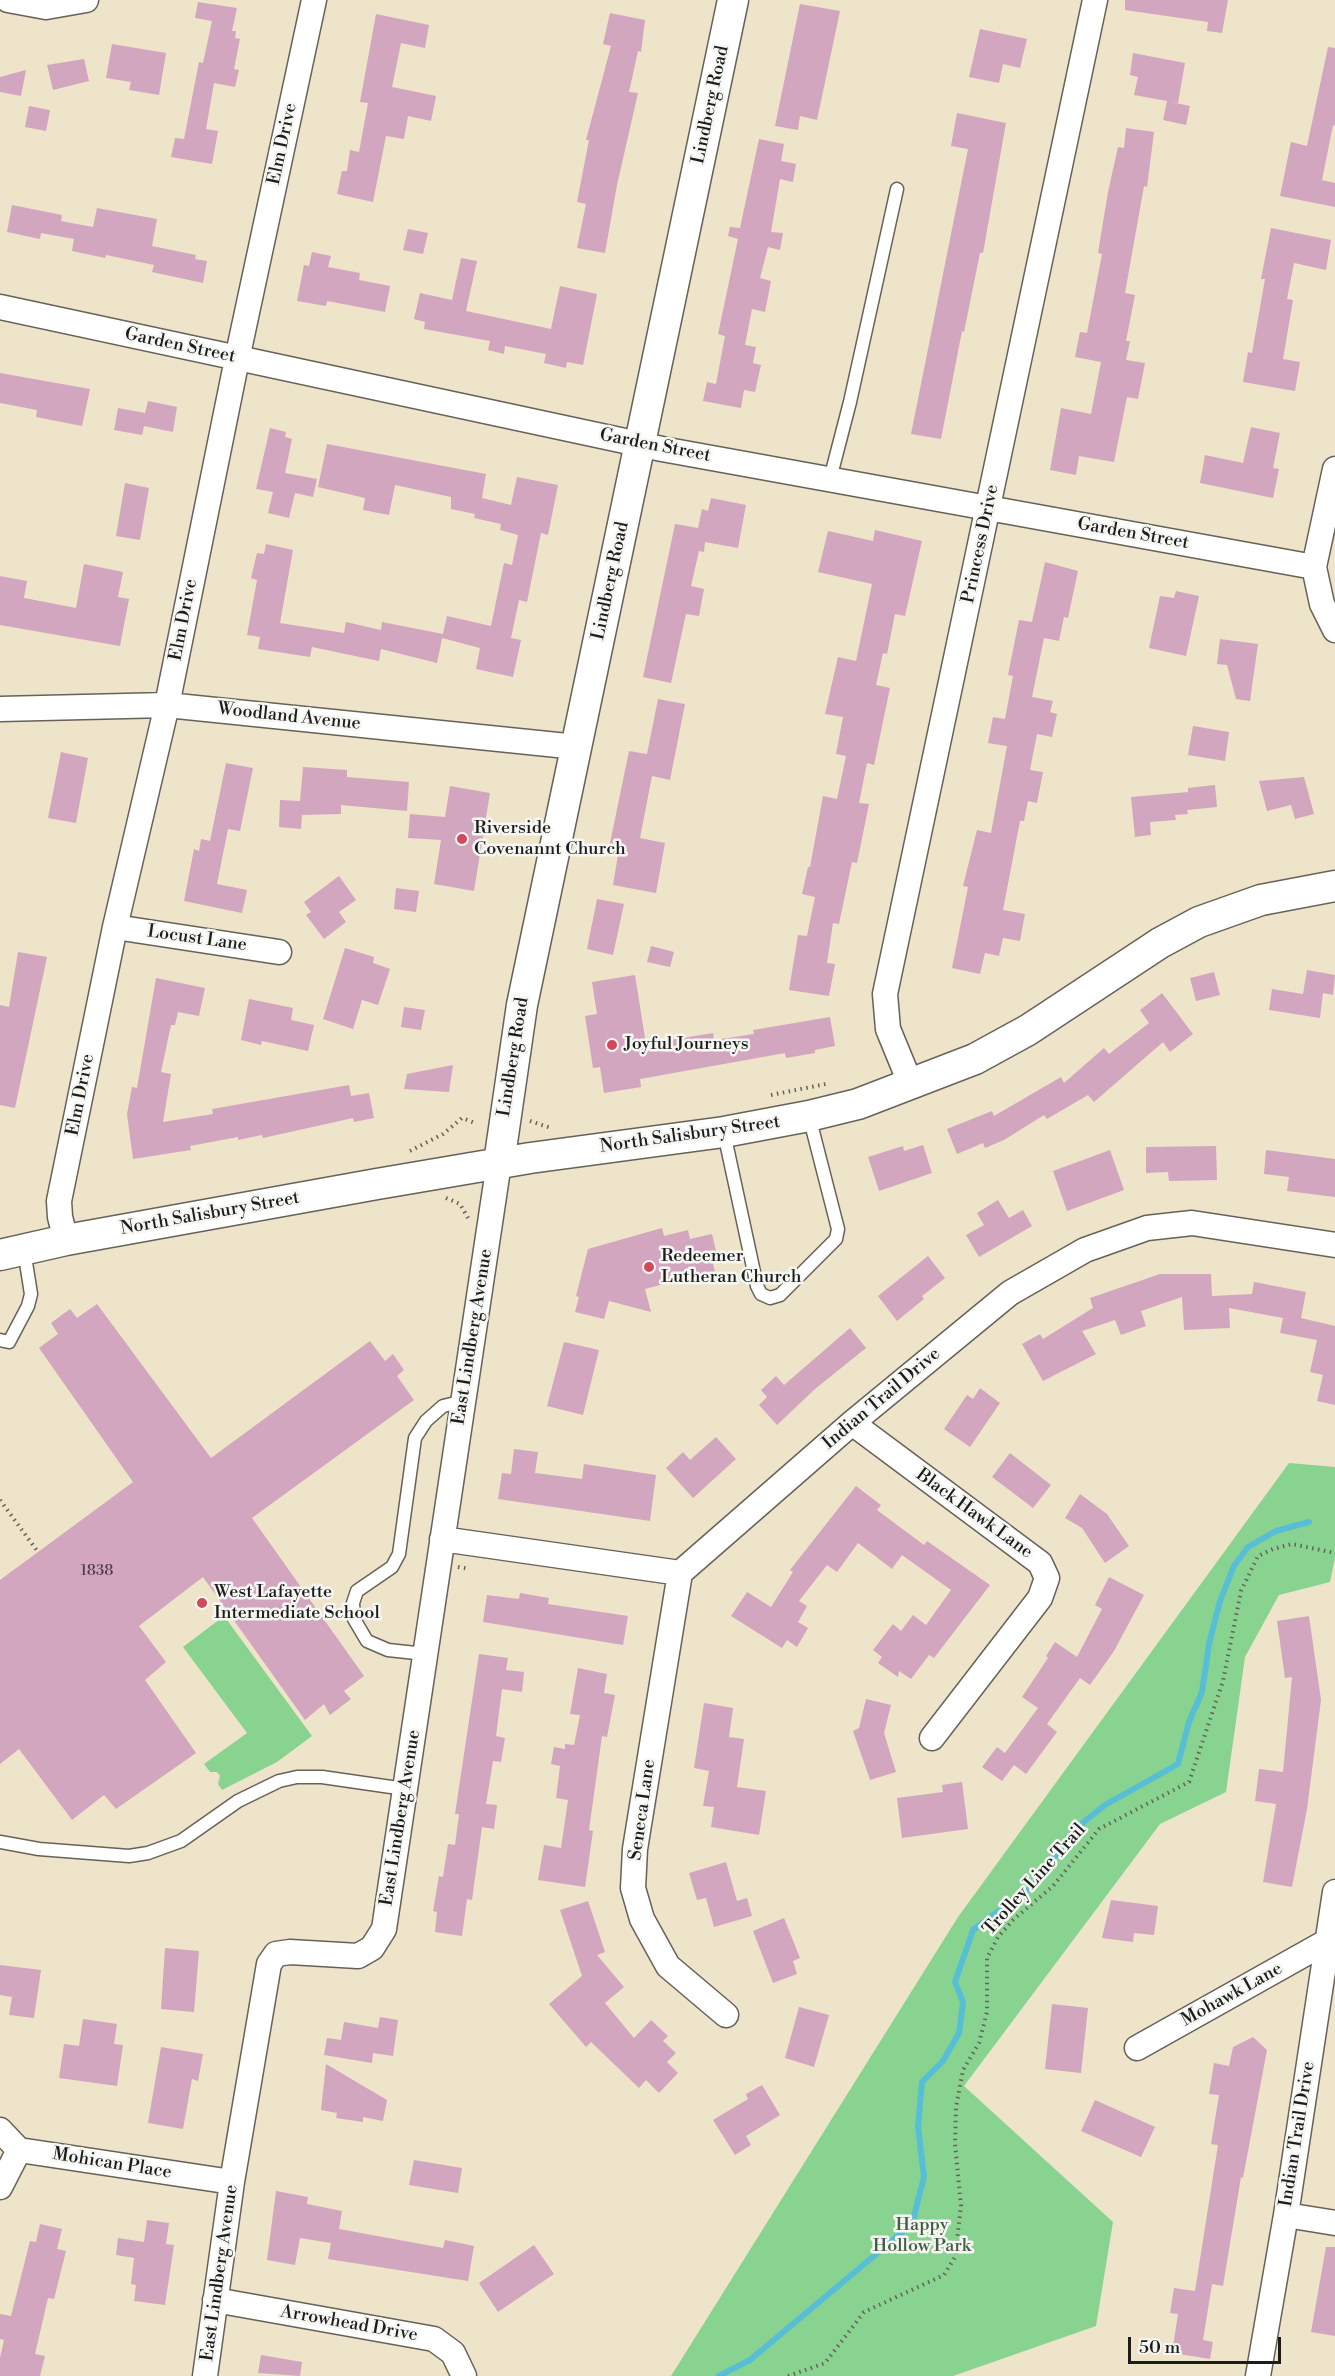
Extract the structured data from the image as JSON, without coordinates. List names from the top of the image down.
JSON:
{
  "streets": {
    "street": [
      "Lindberg Road",
      "Elm Drive",
      "Garden Street",
      "Princess Drive",
      "Woodland Avenue",
      "Locust Lane",
      "North Salisbury Street",
      "East Lindberg Avenue",
      "Indian Trail Drive",
      "Black Hawk Lane",
      "Seneca Lane",
      "Mohawk Lane",
      "Mohican Place",
      "Arrowhead Drive"
    ],
    "path": ["Trolley Line Trail"]
  },
  "crossings": [
    ["Lindberg Road", "Garden Street"],
    ["Lindberg Road", "Woodland Avenue"],
    ["Lindberg Road", "North Salisbury Street"],
    ["Lindberg Road", "East Lindberg Avenue"],
    ["Elm Drive", "Garden Street"],
    ["Elm Drive", "Woodland Avenue"],
    ["Elm Drive", "Locust Lane"],
    ["Elm Drive", "North Salisbury Street"],
    ["Garden Street", "Princess Drive"],
    ["Princess Drive", "North Salisbury Street"],
    ["North Salisbury Street", "East Lindberg Avenue"],
    ["East Lindberg Avenue", "Mohican Place"],
    ["East Lindberg Avenue", "Arrowhead Drive"],
    ["Indian Trail Drive", "Black Hawk Lane"],
    ["Indian Trail Drive", "Seneca Lane"],
    ["Indian Trail Drive", "Mohawk Lane"]
  ],
  "parks": ["Happy Hollow Park"],
  "places": [
    "Riverside Covenannt Church",
    "Joyful Journeys",
    "Redeemer Lutheran Church",
    "West Lafayette Intermediate School"
  ],
  "house_numbers": ["1838"],
  "scale_bar": "50 m"
}
